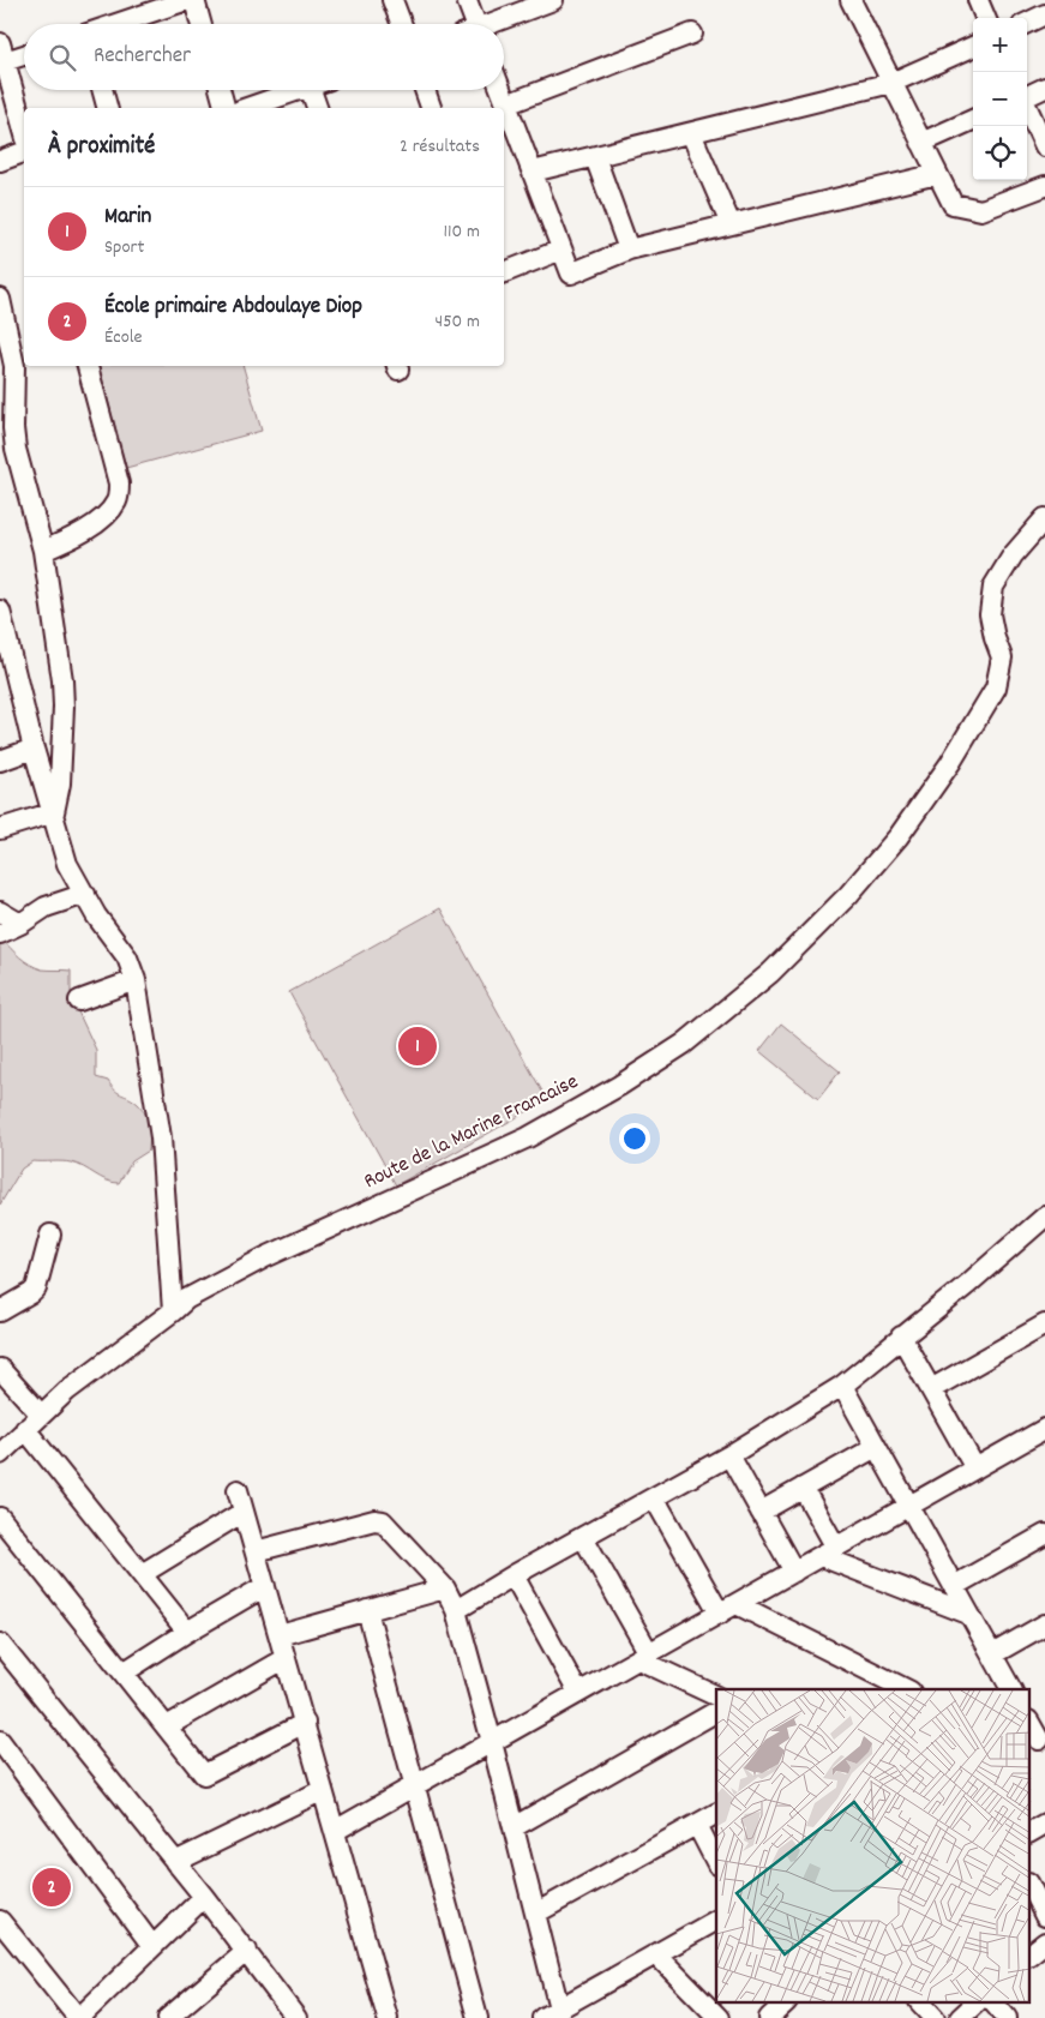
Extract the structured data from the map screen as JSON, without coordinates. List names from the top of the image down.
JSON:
{
  "streets": {
    "street": ["Route de la Marine Francaise"]
  },
  "page": {
    "map_buttons": ["+", "−"],
    "search": "Rechercher",
    "heading": ["À proximité", "2 résultats"],
    "list": [
      {
        "mark": "1",
        "name": "Marin",
        "note": "Sport",
        "value": "110 m"
      },
      {
        "mark": "2",
        "name": "École primaire Abdoulaye Diop",
        "note": "École",
        "value": "450 m"
      }
    ],
    "pins": ["1", "2"]
  }
}
